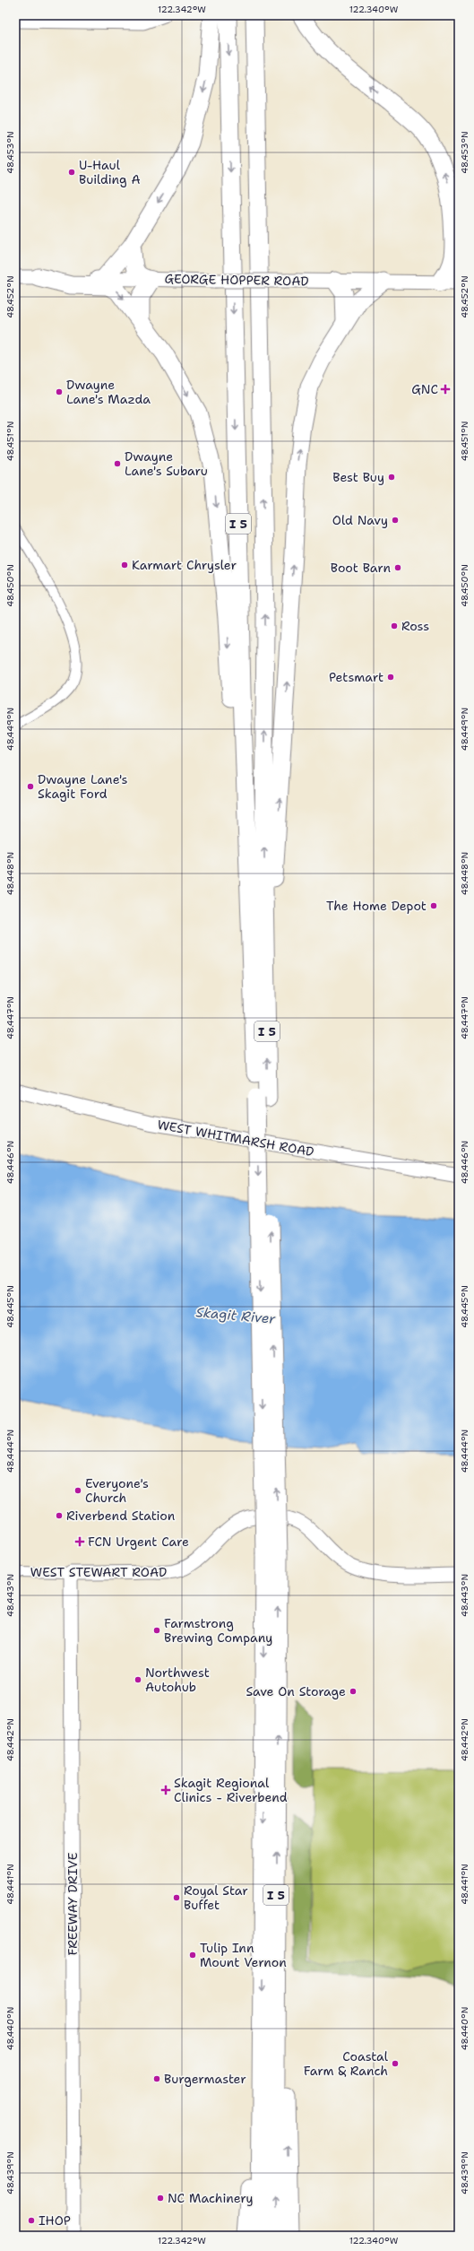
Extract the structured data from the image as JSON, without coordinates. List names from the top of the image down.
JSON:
{
  "streets": {
    "highway": ["I 5"],
    "street": [
      "GEORGE HOPPER ROAD",
      "WEST WHITMARSH ROAD",
      "WEST STEWART ROAD",
      "FREEWAY DRIVE"
    ]
  },
  "crossings": [
    ["WEST STEWART ROAD", "FREEWAY DRIVE"]
  ],
  "water": ["Skagit River"],
  "places": {
    "other": [
      "U-Haul Building A",
      "Dwayne Lane's Mazda",
      "Dwayne Lane's Subaru",
      "Best Buy",
      "Old Navy",
      "Karmart Chrysler",
      "Boot Barn",
      "Ross",
      "Petsmart",
      "Dwayne Lane's Skagit Ford",
      "The Home Depot",
      "Everyone's Church",
      "Riverbend Station",
      "Farmstrong Brewing Company",
      "Northwest Autohub",
      "Save On Storage",
      "Royal Star Buffet",
      "Tulip Inn Mount Vernon",
      "Coastal Farm & Ranch",
      "Burgermaster",
      "NC Machinery",
      "IHOP"
    ],
    "health": ["GNC", "FCN Urgent Care", "Skagit Regional Clinics - Riverbend"]
  },
  "coordinates": [
    "122.342°W",
    "122.340°W",
    "48.453°N",
    "48.452°N",
    "48.451°N",
    "48.450°N",
    "48.449°N",
    "48.448°N",
    "48.447°N",
    "48.446°N",
    "48.445°N",
    "48.444°N",
    "48.443°N",
    "48.442°N",
    "48.441°N",
    "48.440°N",
    "48.439°N"
  ]
}
